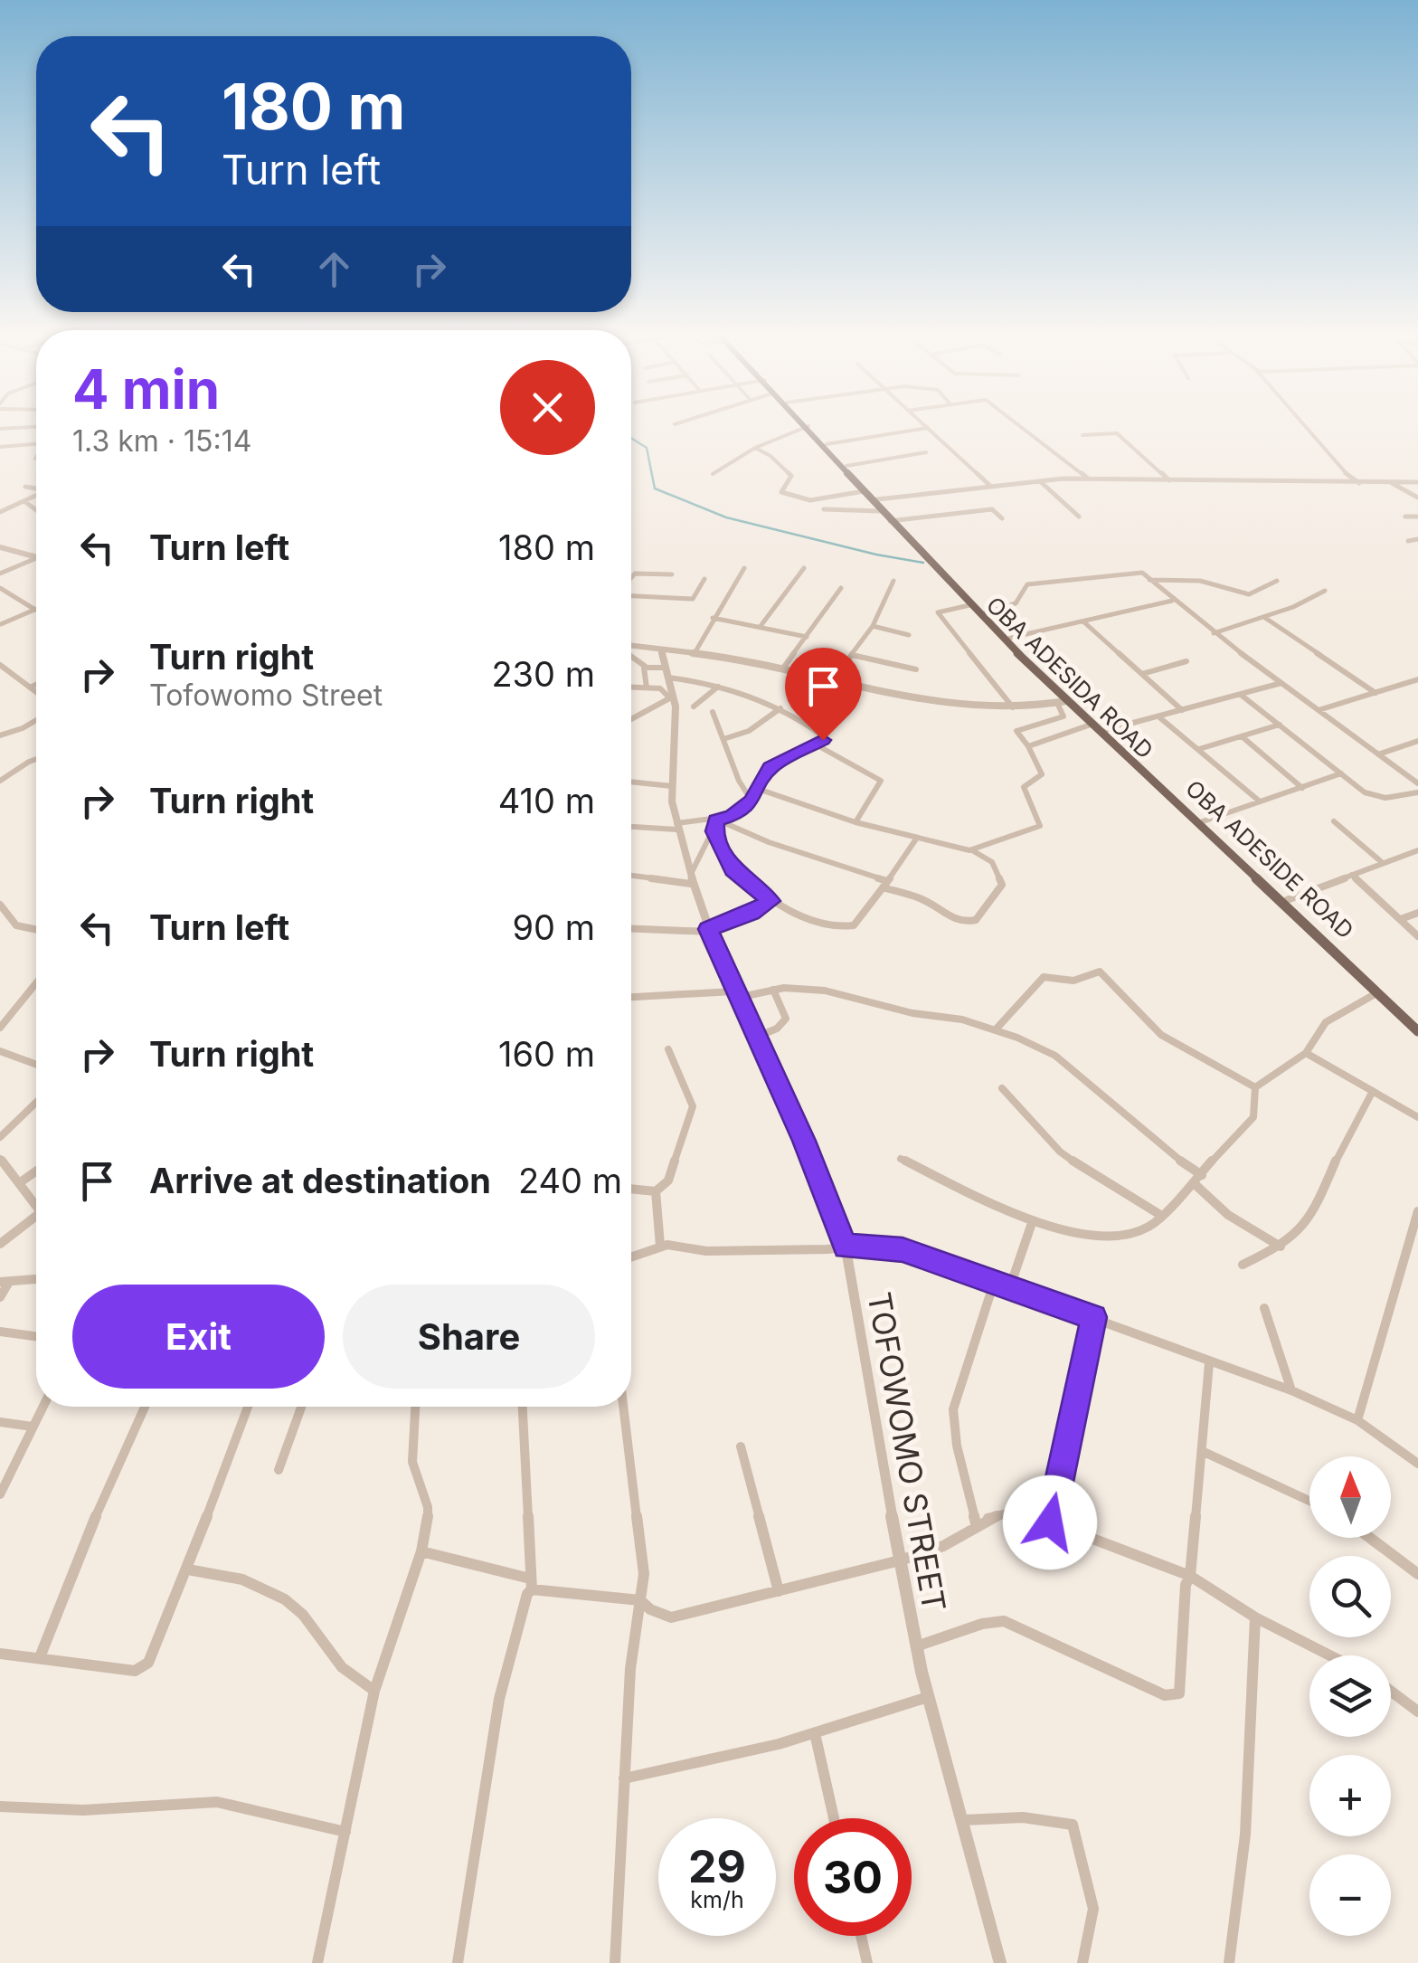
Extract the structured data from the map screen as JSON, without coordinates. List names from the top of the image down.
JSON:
{
  "streets": {
    "main road": ["OBA ADESIDA ROAD", "OBA ADESIDE ROAD"],
    "street": ["TOFOWOMO STREET"]
  },
  "crossings": [
    ["OBA ADESIDA ROAD", "OBA ADESIDE ROAD"]
  ],
  "north": "top",
  "page": {
    "turn": ["180 m", "Turn left"],
    "heading": ["4 min", "1.3 km · 15:14"],
    "list": [
      {
        "name": "Turn left",
        "value": "180 m"
      },
      {
        "name": "Turn right",
        "note": "Tofowomo Street",
        "value": "230 m"
      },
      {
        "name": "Turn right",
        "value": "410 m"
      },
      {
        "name": "Turn left",
        "value": "90 m"
      },
      {
        "name": "Turn right",
        "value": "160 m"
      },
      {
        "name": "Arrive at destination",
        "value": "240 m"
      }
    ],
    "buttons": ["Exit", "Share"],
    "map_buttons": ["+", "−"],
    "speed": "29 km/h",
    "limit": "30"
  }
}
